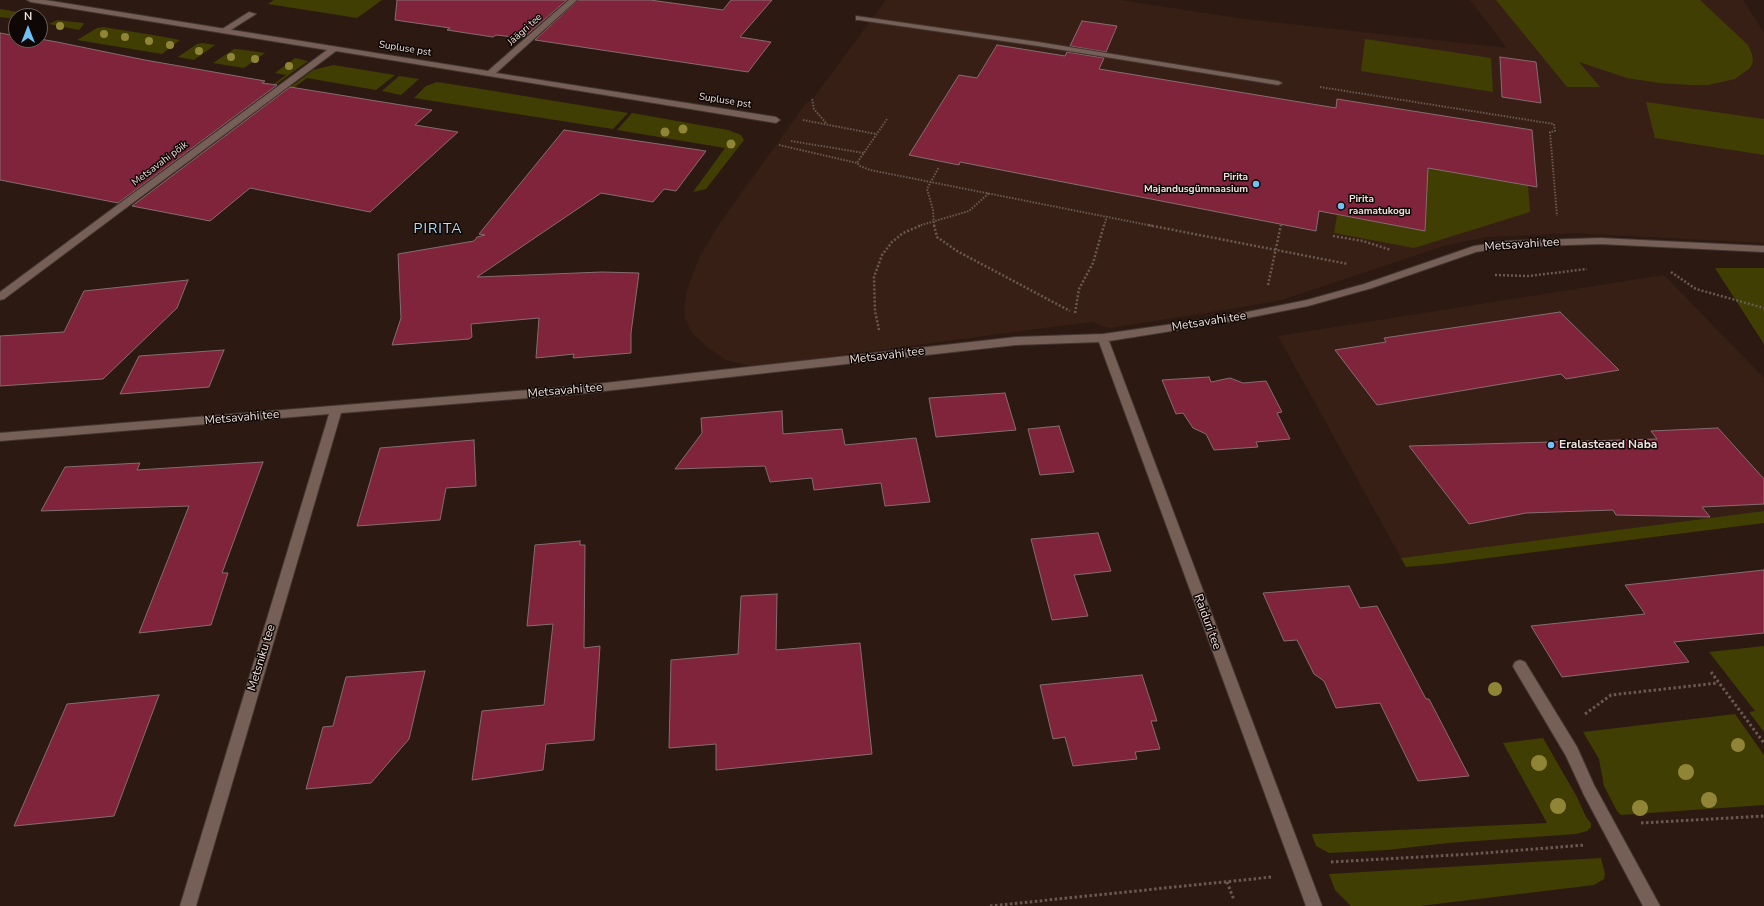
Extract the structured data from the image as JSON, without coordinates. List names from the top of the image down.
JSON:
{
  "streets": {
    "street": [
      "Jäägri tee",
      "Supluse pst",
      "Metsavahi põik",
      "Metsavahi tee",
      "Raiduri tee",
      "Metsniku tee"
    ]
  },
  "crossings": [
    ["Jäägri tee", "Supluse pst"],
    ["Supluse pst", "Metsavahi põik"],
    ["Metsavahi tee", "Raiduri tee"],
    ["Metsavahi tee", "Metsniku tee"]
  ],
  "districts": ["PIRITA"],
  "places": ["Pirita Majandusgümnaasium", "Pirita raamatukogu", "Eralasteaed Naba"],
  "north": "top"
}
